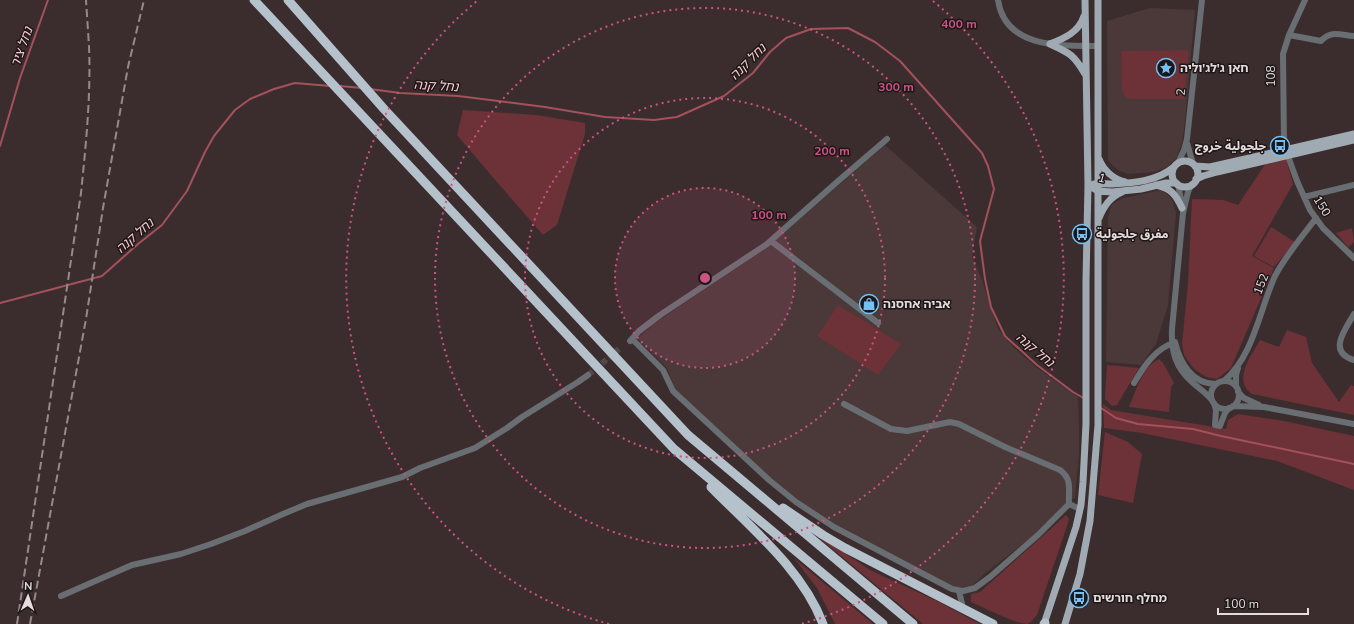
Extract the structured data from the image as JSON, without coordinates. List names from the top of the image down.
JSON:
{
  "streets": {
    "main road": ["1"],
    "street": [
      "108",
      "2",
      "150",
      "152"
    ]
  },
  "crossings": [
    ["108", "150"],
    ["2", "1"],
    ["150", "152"]
  ],
  "water": ["נחל ציר", "נחל קנה"],
  "places": {
    "place": ["חאן ג'לג'וליה"],
    "bus stop": ["جلجولية خروج", "مفرق جلجولية", "מחלף חורשים"],
    "shop": ["אביה אחסנה"]
  },
  "scale_bar": "100 m",
  "north": "top",
  "rings": [
    "400 m",
    "300 m",
    "200 m",
    "100 m"
  ]
}
